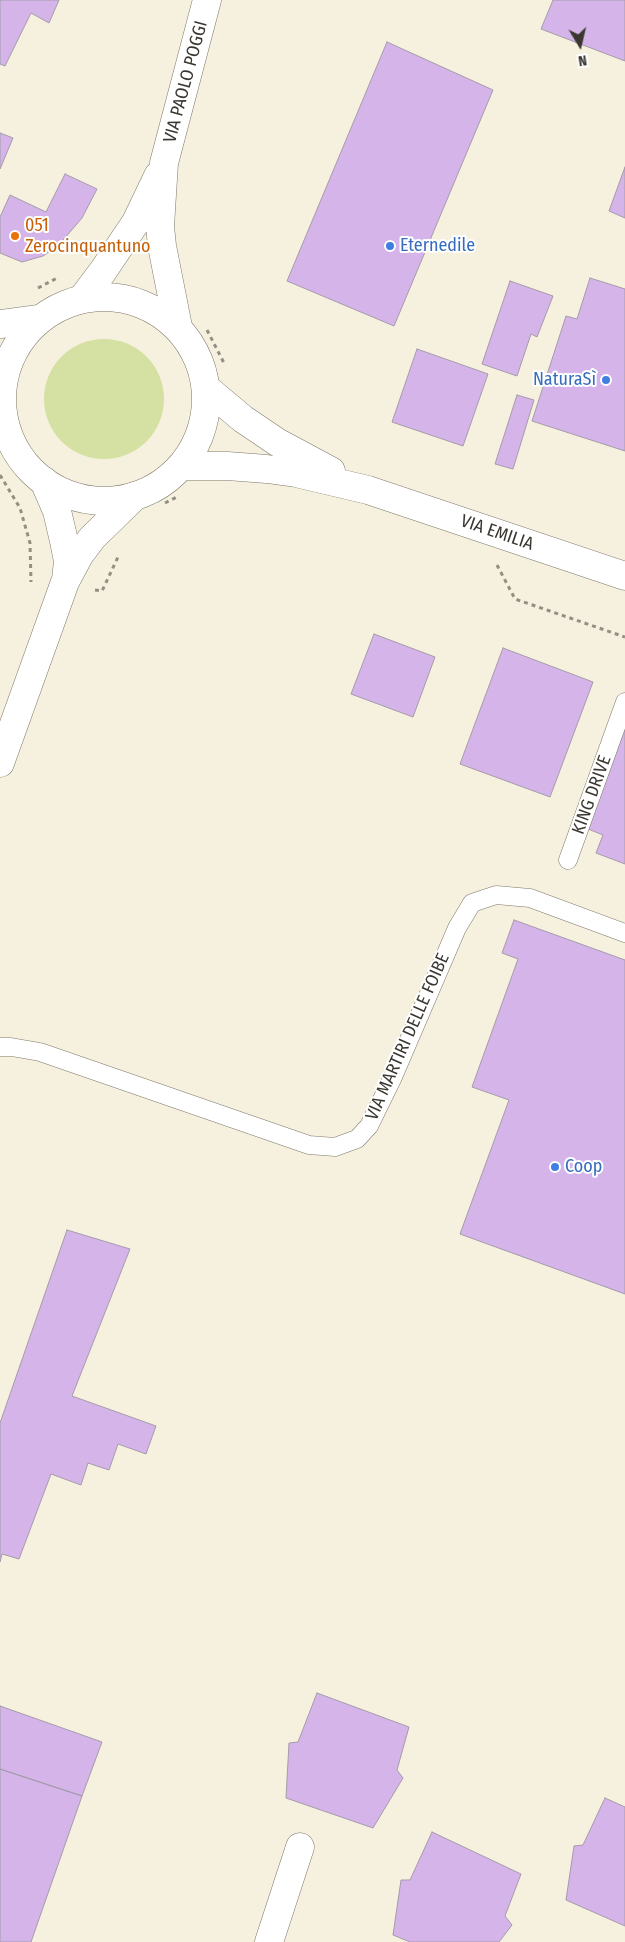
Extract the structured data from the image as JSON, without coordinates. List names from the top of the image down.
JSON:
{
  "streets": {
    "main road": ["VIA PAOLO POGGI", "VIA EMILIA"],
    "lane": ["KING DRIVE", "VIA MARTIRI DELLE FOIBE"]
  },
  "places": [
    "051 Zerocinquantuno",
    "Eternedile",
    "NaturaSì",
    "Coop"
  ],
  "north": "bottom"
}
